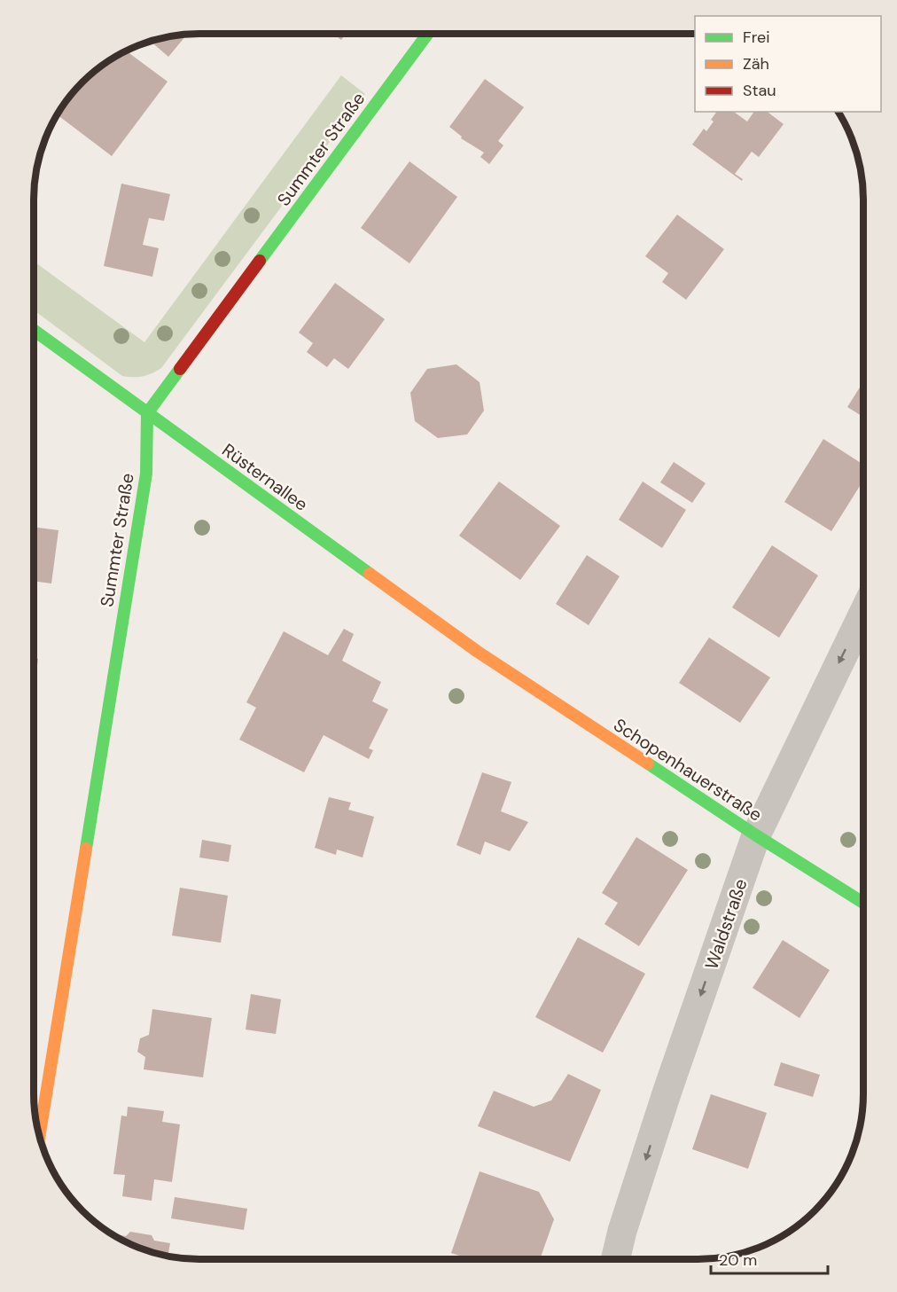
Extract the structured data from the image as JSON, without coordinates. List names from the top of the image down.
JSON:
{
  "streets": {
    "street": [
      "Summter Straße",
      "Rüsternallee",
      "Schopenhauerstraße",
      "Waldstraße"
    ]
  },
  "crossings": [
    ["Summter Straße", "Rüsternallee"],
    ["Rüsternallee", "Schopenhauerstraße"],
    ["Schopenhauerstraße", "Waldstraße"]
  ],
  "one_way": ["Waldstraße"],
  "legend": ["Frei", "Zäh", "Stau"],
  "scale_bar": "20 m"
}
